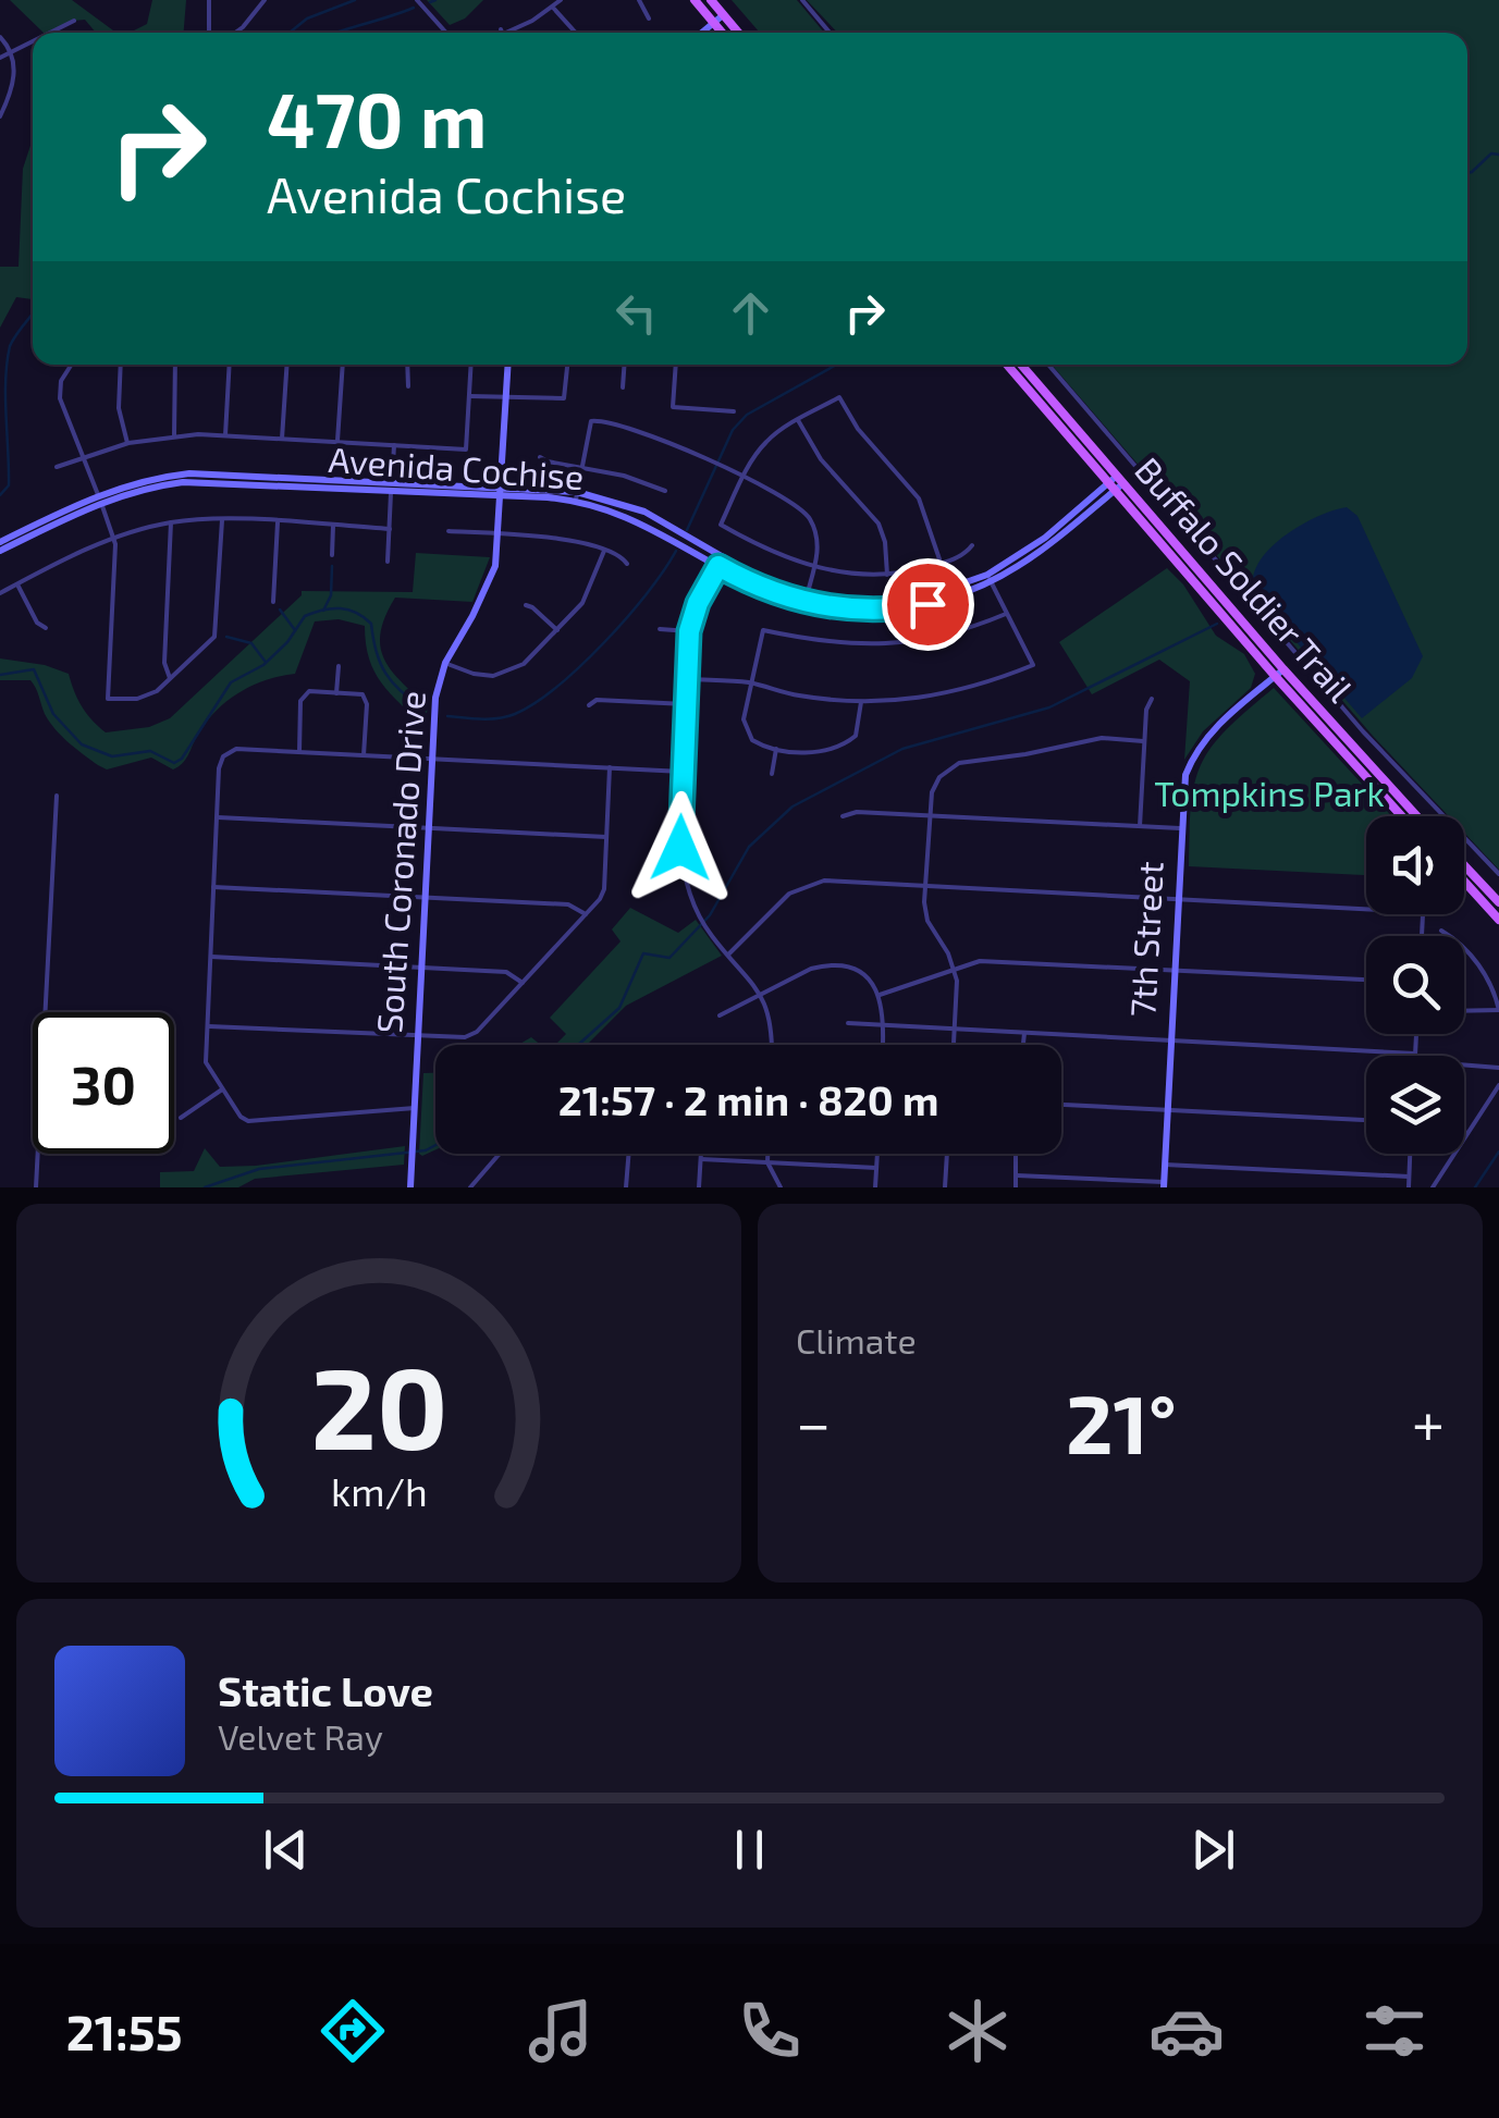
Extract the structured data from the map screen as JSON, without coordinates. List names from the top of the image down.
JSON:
{
  "streets": {
    "main road": ["Buffalo Soldier Trail"],
    "street": ["Avenida Cochise", "South Coronado Drive", "7th Street"]
  },
  "crossings": [
    ["Avenida Cochise", "Buffalo Soldier Trail"],
    ["Avenida Cochise", "South Coronado Drive"],
    ["Buffalo Soldier Trail", "7th Street"]
  ],
  "parks": ["Tompkins Park"],
  "page": {
    "turn": ["470 m", "Avenida Cochise"],
    "limit": "30",
    "trip": "21:57 · 2 min · 820 m",
    "tile": "Climate",
    "heat": ["−", "21°", "+"],
    "song": ["Static Love", "Velvet Ray"],
    "tabs": "21:55",
    "gauge": ["20", "km/h"]
  }
}
